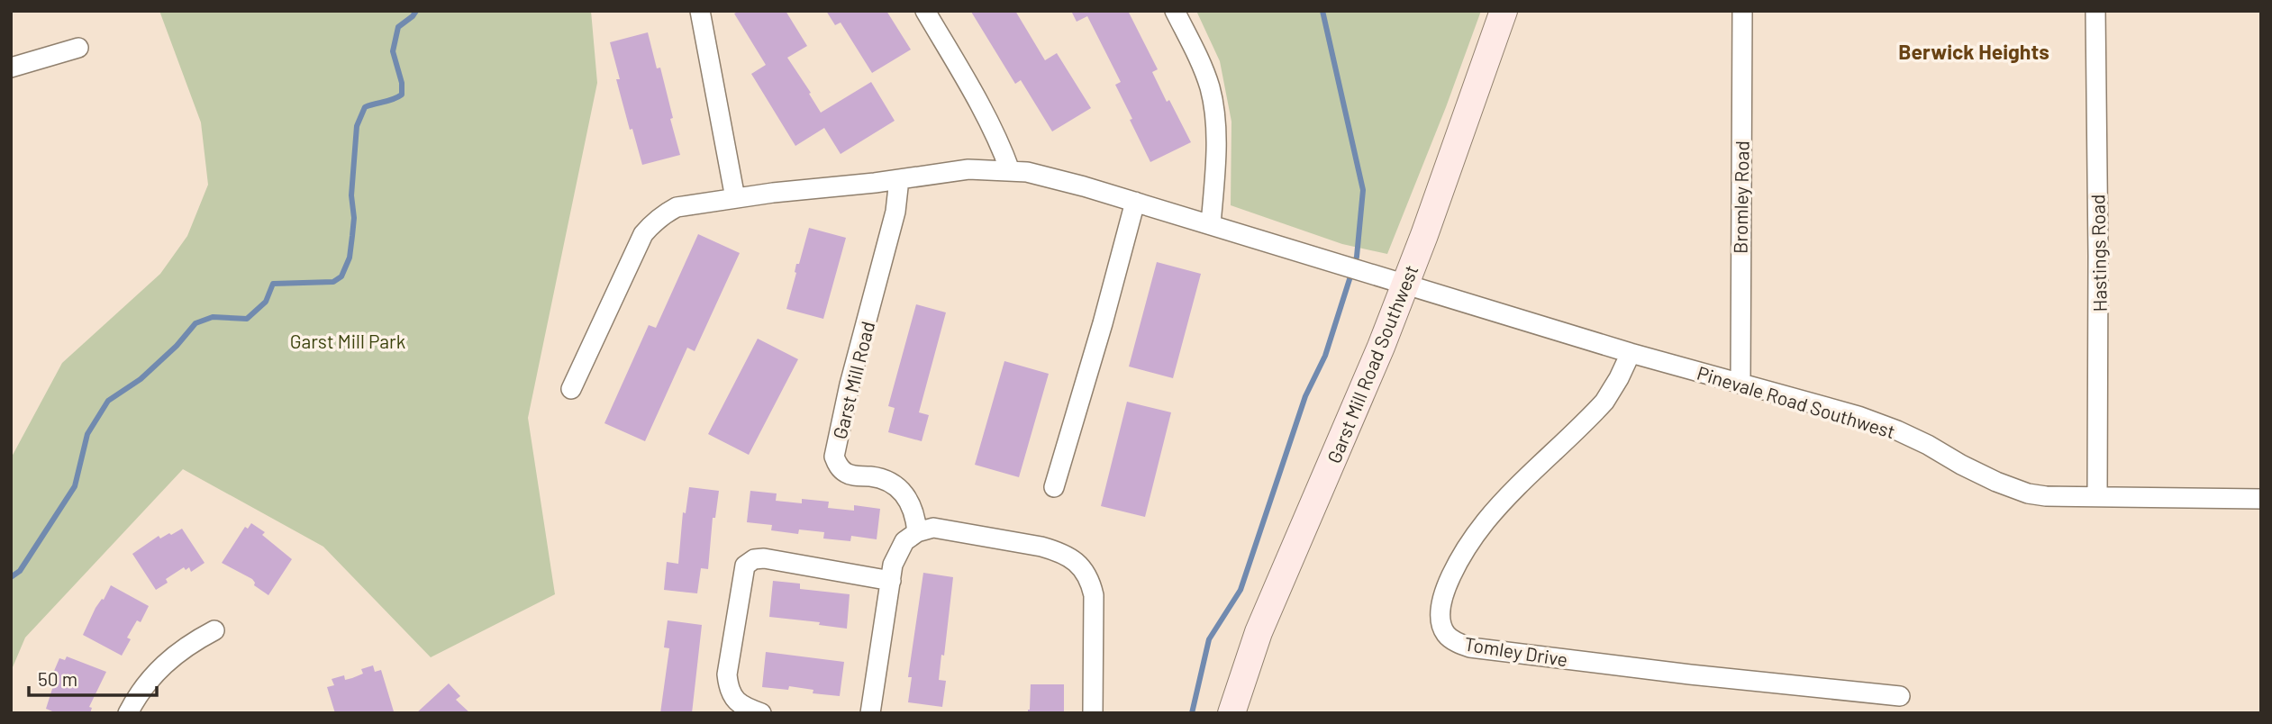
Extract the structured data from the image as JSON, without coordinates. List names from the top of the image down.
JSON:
{
  "streets": {
    "street": [
      "Bromley Road",
      "Hastings Road",
      "Garst Mill Road Southwest",
      "Garst Mill Road",
      "Pinevale Road Southwest",
      "Tomley Drive"
    ]
  },
  "crossings": [
    ["Bromley Road", "Pinevale Road Southwest"],
    ["Hastings Road", "Pinevale Road Southwest"],
    ["Garst Mill Road Southwest", "Pinevale Road Southwest"],
    ["Pinevale Road Southwest", "Tomley Drive"]
  ],
  "districts": ["Berwick Heights"],
  "parks": ["Garst Mill Park"],
  "scale_bar": "50 m"
}
